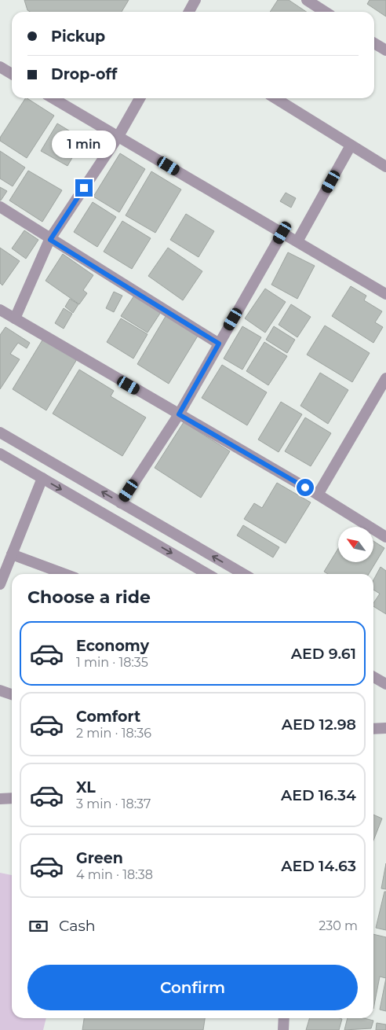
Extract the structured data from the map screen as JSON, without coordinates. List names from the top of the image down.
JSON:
{
  "north": "top left",
  "page": {
    "banner": ["Pickup", "Drop-off"],
    "bubble": "1 min",
    "heading": "Choose a ride",
    "list": [
      {
        "name": "Economy",
        "note": "1 min · 18:35",
        "value": "AED 9.61"
      },
      {
        "name": "Comfort",
        "note": "2 min · 18:36",
        "value": "AED 12.98"
      },
      {
        "name": "XL",
        "note": "3 min · 18:37",
        "value": "AED 16.34"
      },
      {
        "name": "Green",
        "note": "4 min · 18:38",
        "value": "AED 14.63"
      }
    ],
    "pay": ["Cash", "230 m"],
    "buttons": "Confirm"
  }
}
